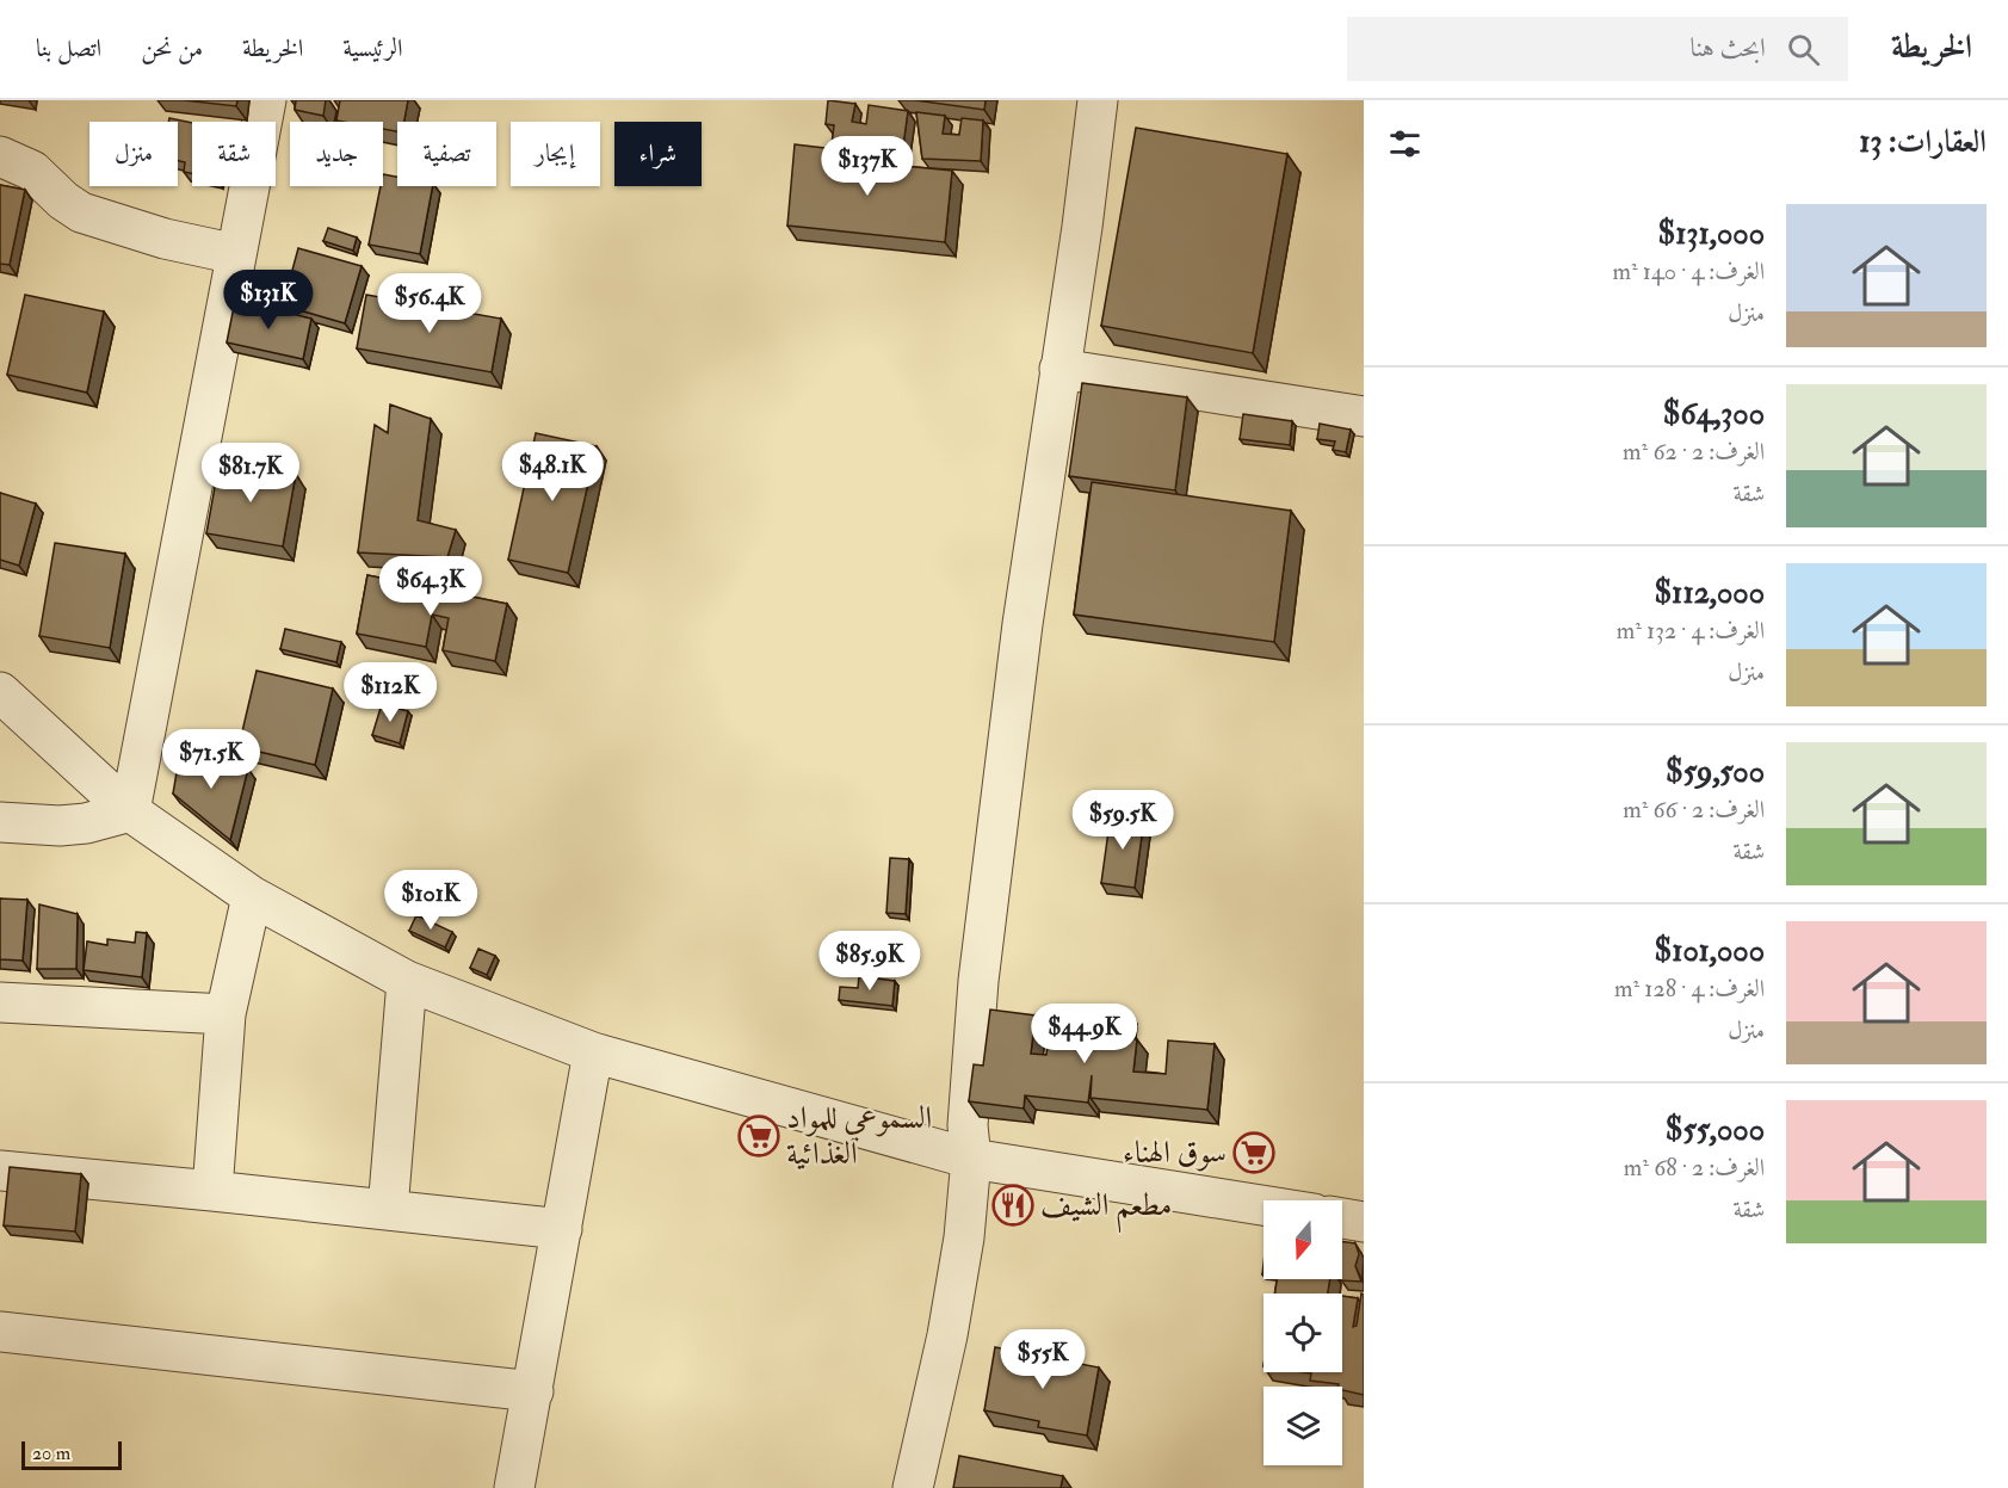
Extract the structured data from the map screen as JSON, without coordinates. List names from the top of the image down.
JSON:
{
  "places": {
    "supermarket": ["السموعي للمواد الغذائية", "سوق الهناء"],
    "restaurant": ["مطعم الشيف"]
  },
  "scale_bar": "20 m",
  "north": "bottom",
  "page": {
    "header": "الخريطة",
    "search": "ابحث هنا",
    "nav": [
      "الرئيسية",
      "الخريطة",
      "من نحن",
      "اتصل بنا"
    ],
    "heading": "العقارات: 13",
    "chip": [
      "شراء",
      "إيجار",
      "تصفية",
      "جديد",
      "شقة",
      "منزل"
    ],
    "price": [
      "$137K",
      "$131K",
      "$56.4K",
      "$48.1K",
      "$81.7K",
      "$64.3K",
      "$112K",
      "$71.5K",
      "$59.5K",
      "$101K",
      "$85.9K",
      "$44.9K",
      "$55K"
    ],
    "list": [
      {
        "name": "$131,000",
        "note": "الغرف: 4 · 140 m² · منزل"
      },
      {
        "name": "$64,300",
        "note": "الغرف: 2 · 62 m² · شقة"
      },
      {
        "name": "$112,000",
        "note": "الغرف: 4 · 132 m² · منزل"
      },
      {
        "name": "$59,500",
        "note": "الغرف: 2 · 66 m² · شقة"
      },
      {
        "name": "$101,000",
        "note": "الغرف: 4 · 128 m² · منزل"
      },
      {
        "name": "$55,000",
        "note": "الغرف: 2 · 68 m² · شقة"
      }
    ],
    "scale": "20 m"
  }
}
